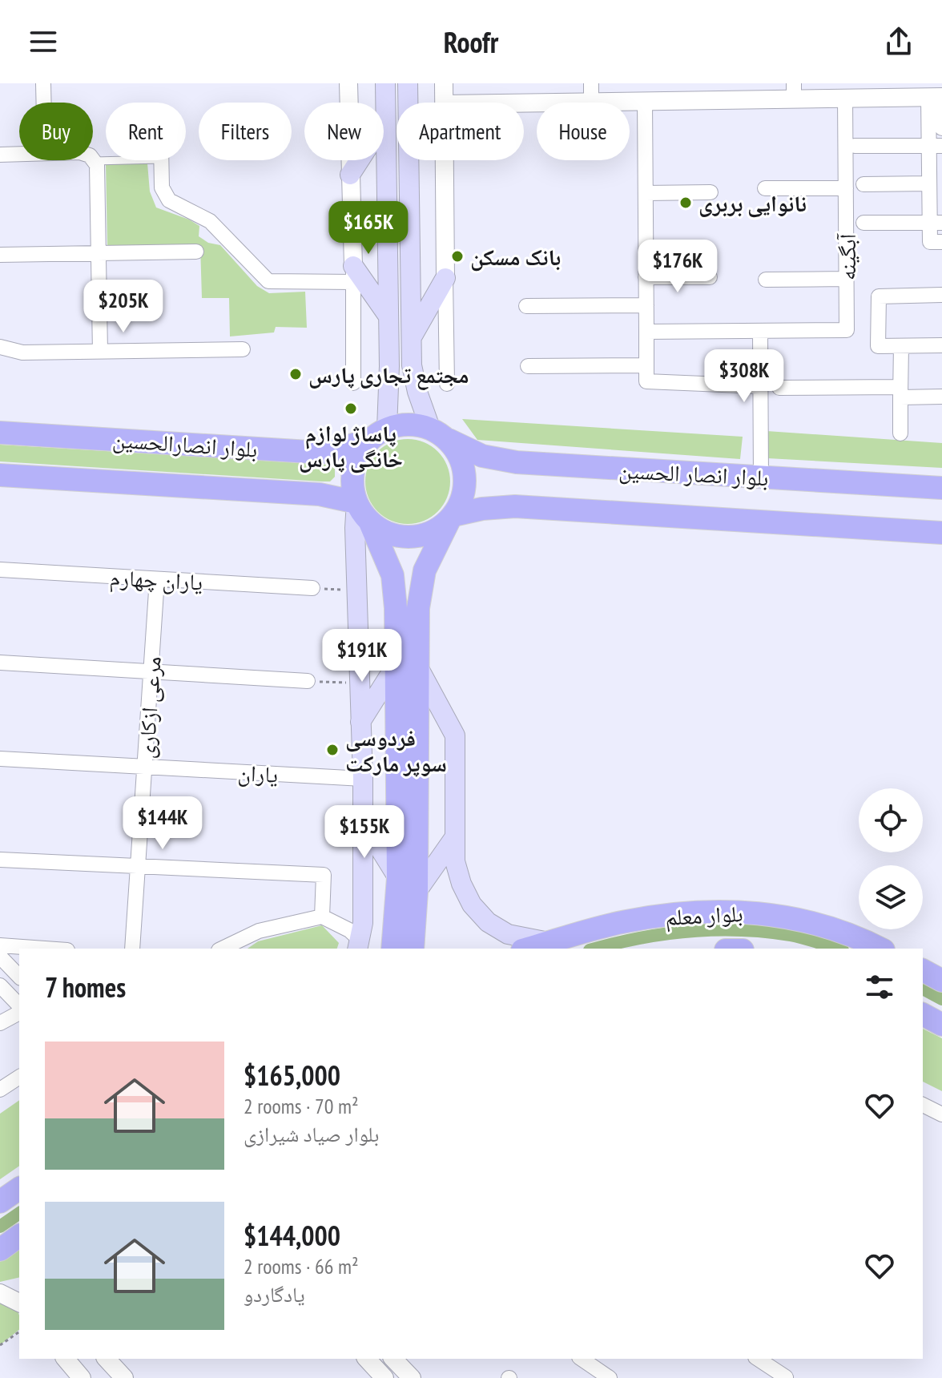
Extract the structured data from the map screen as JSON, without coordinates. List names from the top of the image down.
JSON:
{
  "streets": {
    "main road": ["بلوار انصارالحسین", "بلوار انصار الحسین", "بلوار معلم"],
    "street": [
      "آبگینه",
      "یاران چهارم",
      "مرعی ازکاری",
      "یاران"
    ]
  },
  "crossings": [
    ["بلوار انصارالحسین", "بلوار انصار الحسین"],
    ["یاران چهارم", "مرعی ازکاری"],
    ["مرعی ازکاری", "یاران"]
  ],
  "places": [
    "نانوایی بربری",
    "بانک مسکن",
    "مجتمع تجاری پارس",
    "پاساژ لوازم خانگی پارس",
    "فردوسی سوپر مارکت"
  ],
  "page": {
    "header": "Roofr",
    "chip": [
      "Buy",
      "Rent",
      "Filters",
      "New",
      "Apartment",
      "House"
    ],
    "price": [
      "$165K",
      "$176K",
      "$205K",
      "$308K",
      "$191K",
      "$144K",
      "$155K"
    ],
    "heading": "7 homes",
    "list": [
      {
        "name": "$165,000",
        "note": "2 rooms · 70 m² · بلوار صیاد شیرازی"
      },
      {
        "name": "$144,000",
        "note": "2 rooms · 66 m² · یادگار‌دو"
      }
    ]
  }
}
